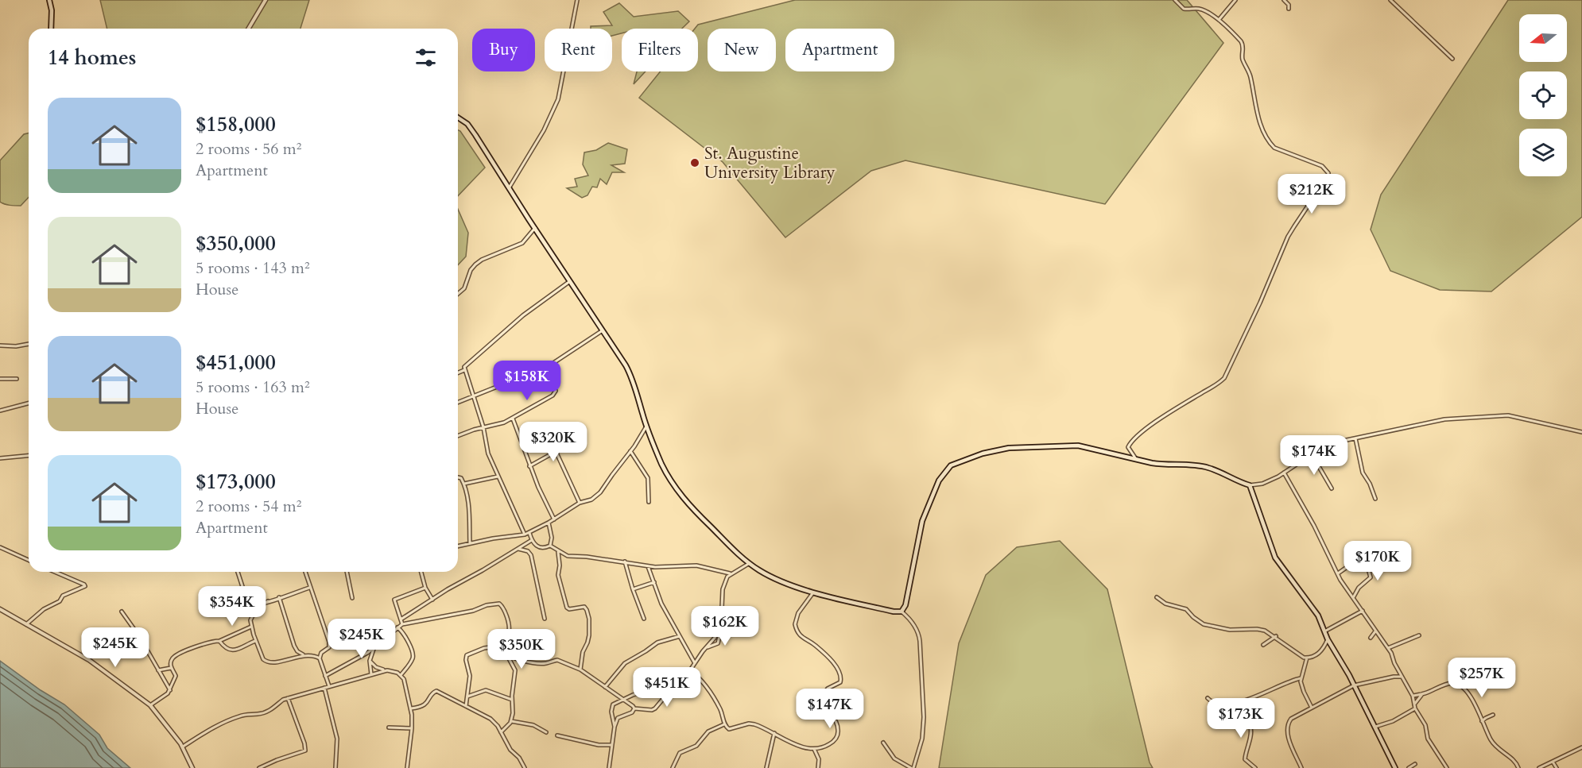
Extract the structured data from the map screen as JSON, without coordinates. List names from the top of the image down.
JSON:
{
  "places": ["St. Augustine University Library"],
  "north": "left",
  "page": {
    "chip": [
      "Buy",
      "Rent",
      "Filters",
      "New",
      "Apartment"
    ],
    "heading": "14 homes",
    "list": [
      {
        "name": "$158,000",
        "note": "2 rooms · 56 m² · Apartment"
      },
      {
        "name": "$350,000",
        "note": "5 rooms · 143 m² · House"
      },
      {
        "name": "$451,000",
        "note": "5 rooms · 163 m² · House"
      },
      {
        "name": "$173,000",
        "note": "2 rooms · 54 m² · Apartment"
      }
    ],
    "price": [
      "$212K",
      "$158K",
      "$320K",
      "$174K",
      "$170K",
      "$354K",
      "$162K",
      "$245K",
      "$245K",
      "$350K",
      "$257K",
      "$451K",
      "$147K",
      "$173K"
    ]
  }
}
